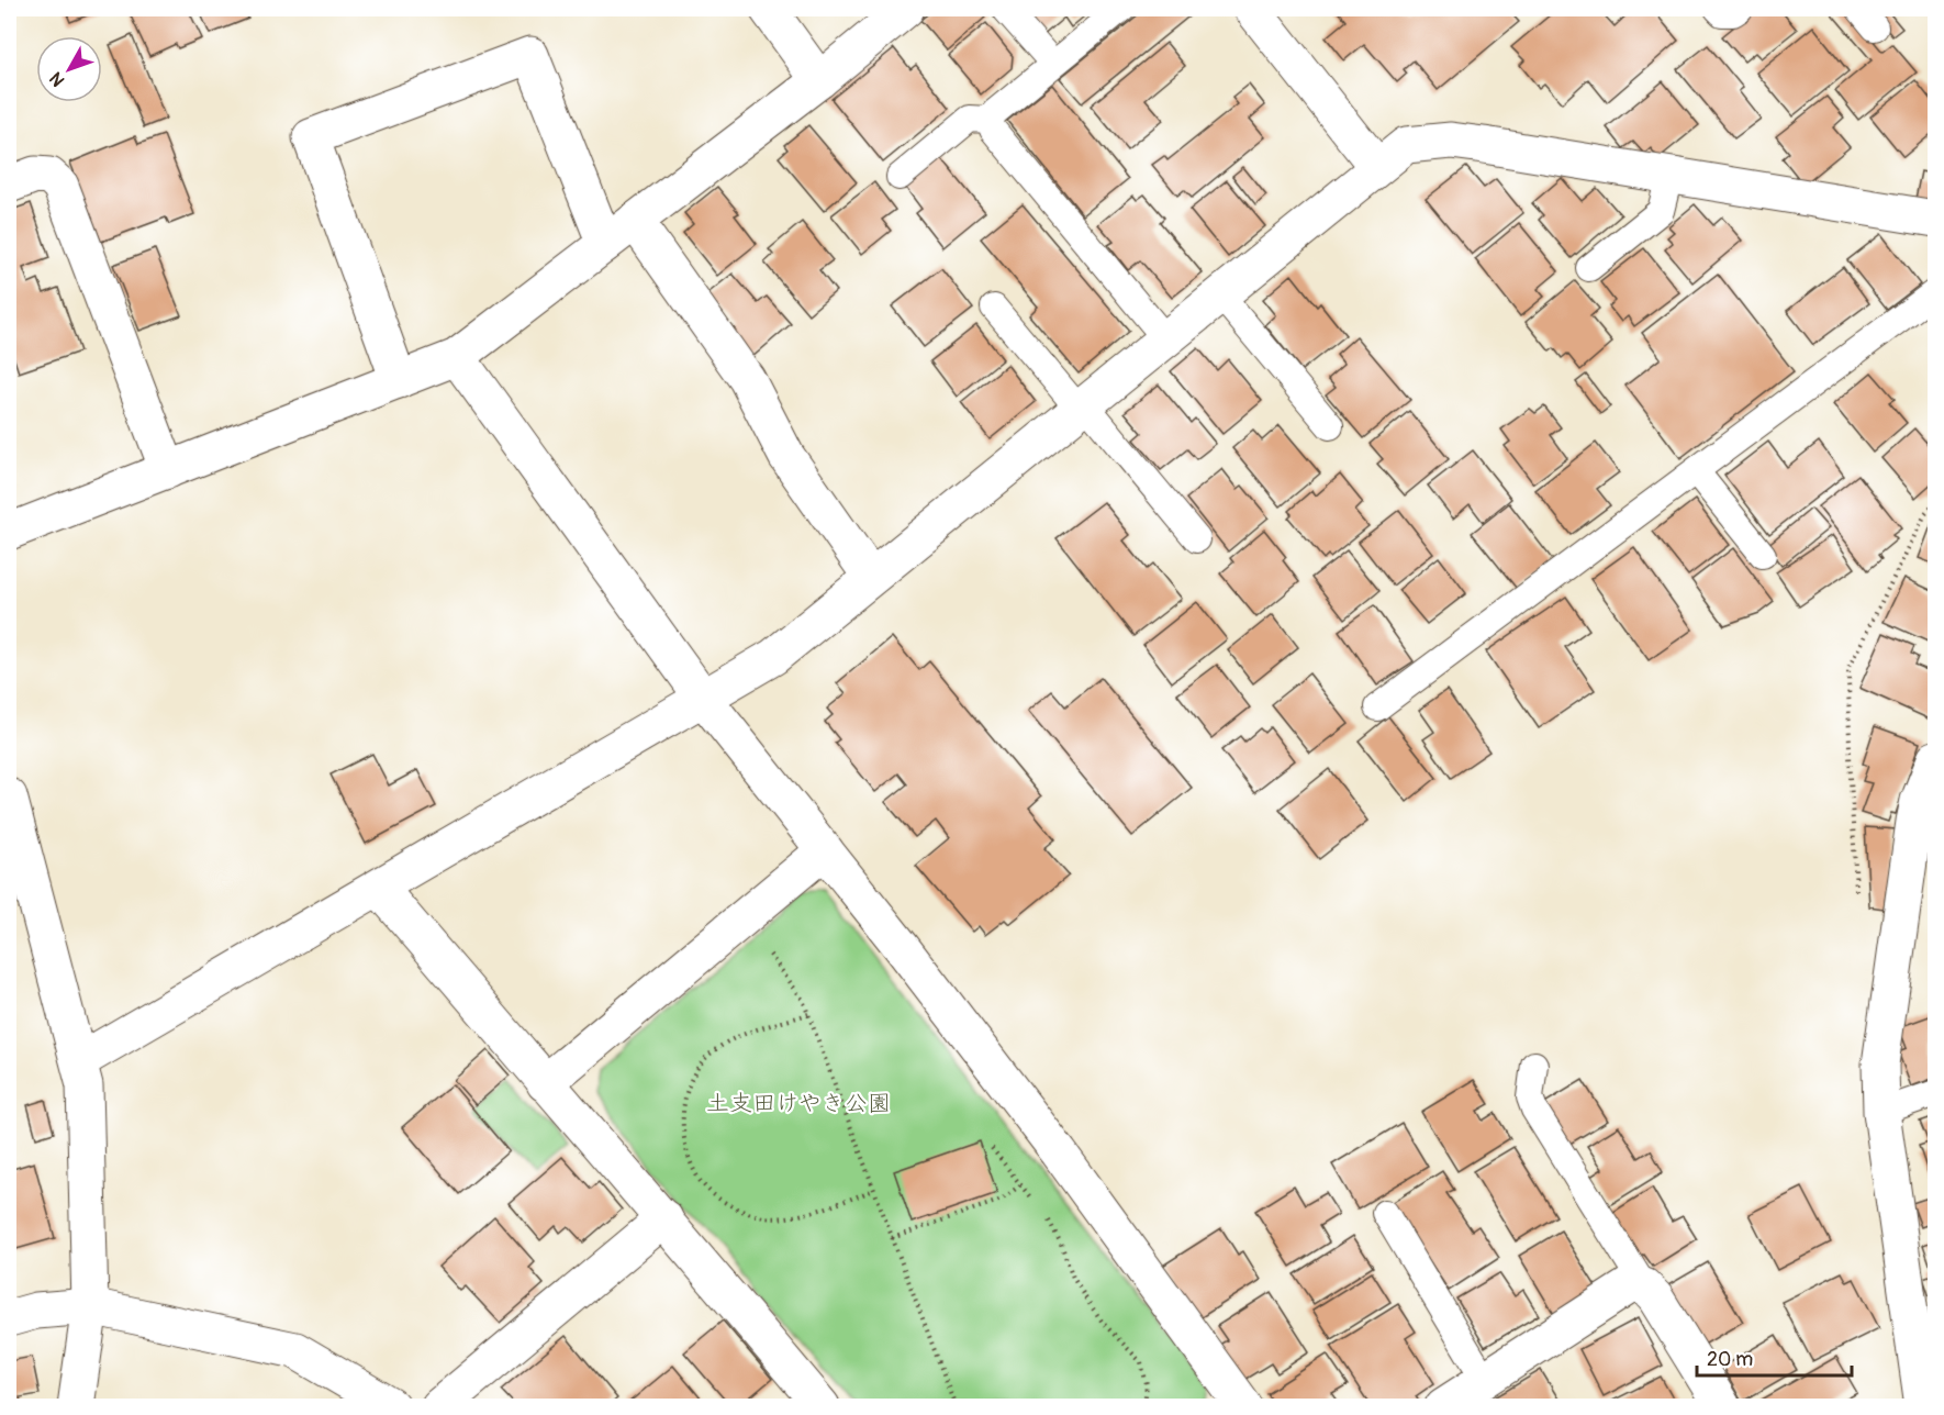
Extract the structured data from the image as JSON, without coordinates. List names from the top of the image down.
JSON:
{
  "parks": ["土支田けやき公園"],
  "scale_bar": "20 m",
  "north": "bottom left"
}
